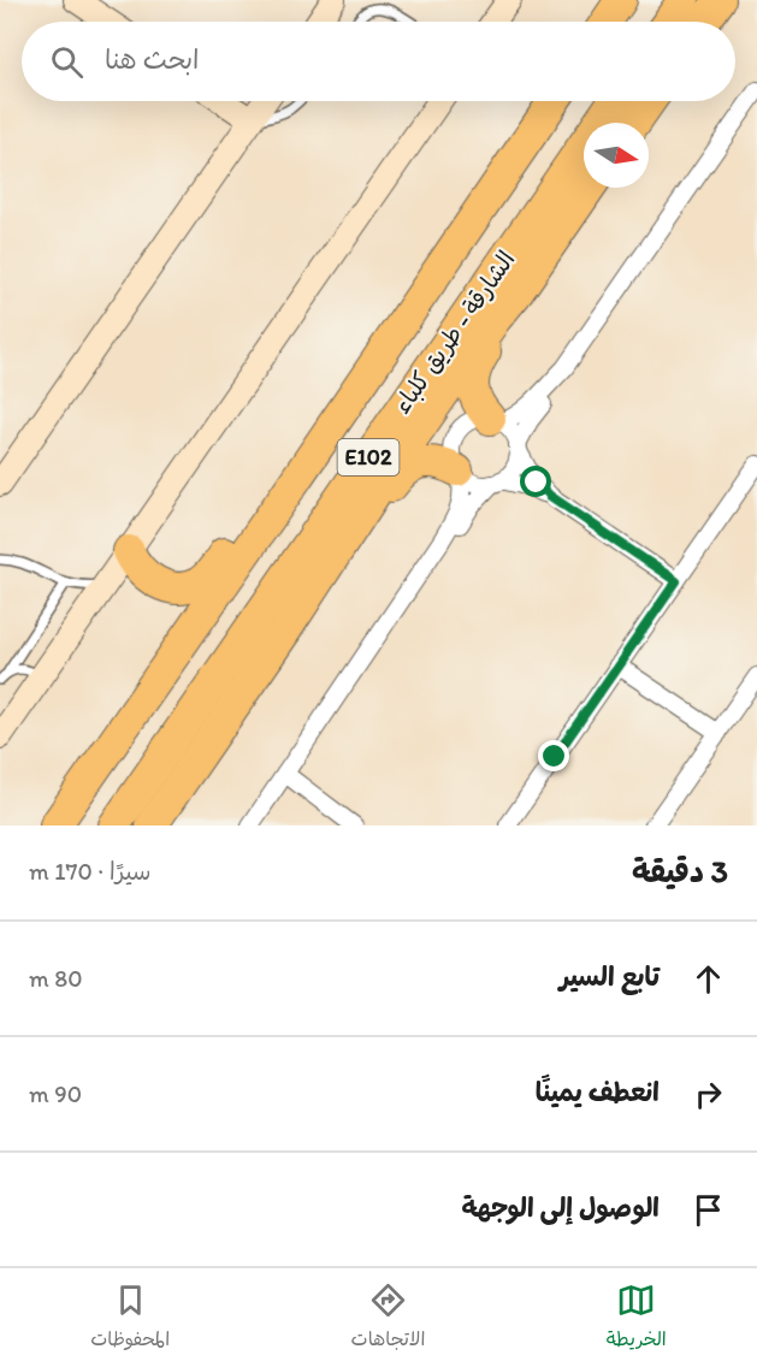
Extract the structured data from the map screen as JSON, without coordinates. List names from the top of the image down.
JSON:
{
  "streets": {
    "highway": ["الشارقة - طريق كلباء", "E102"]
  },
  "north": "right",
  "page": {
    "search": "ابحث هنا",
    "heading": ["3 دقيقة", "سيرًا · 170 m"],
    "list": [
      ["تابع السير", "80 m"],
      ["انعطف يمينًا", "90 m"],
      "الوصول إلى الوجهة"
    ],
    "nav": ["الخريطة", "الاتجاهات", "المحفوظات"]
  }
}
